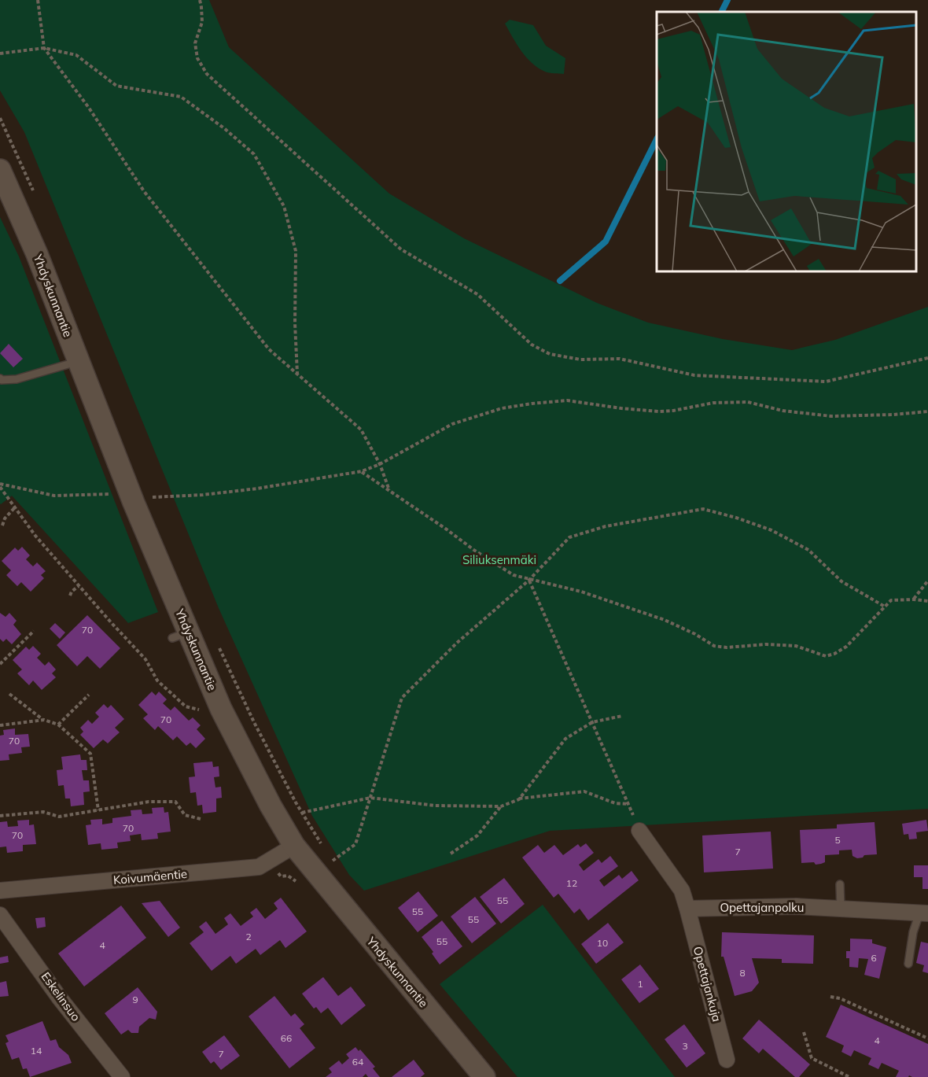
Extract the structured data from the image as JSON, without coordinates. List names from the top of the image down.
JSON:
{
  "streets": {
    "main road": ["Yhdyskunnantie"],
    "street": [
      "Koivumäentie",
      "Opettajanpolku",
      "Opettajankuja",
      "Eskelinsuo"
    ]
  },
  "crossings": [
    ["Yhdyskunnantie", "Koivumäentie"],
    ["Opettajanpolku", "Opettajankuja"]
  ],
  "parks": ["Siliuksenmäki"],
  "house_numbers": [
    "70",
    "70",
    "70",
    "70",
    "70",
    "5",
    "7",
    "12",
    "55",
    "55",
    "55",
    "2",
    "55",
    "10",
    "4",
    "6",
    "8",
    "1",
    "9",
    "66",
    "4",
    "3",
    "14",
    "7",
    "64"
  ]
}
